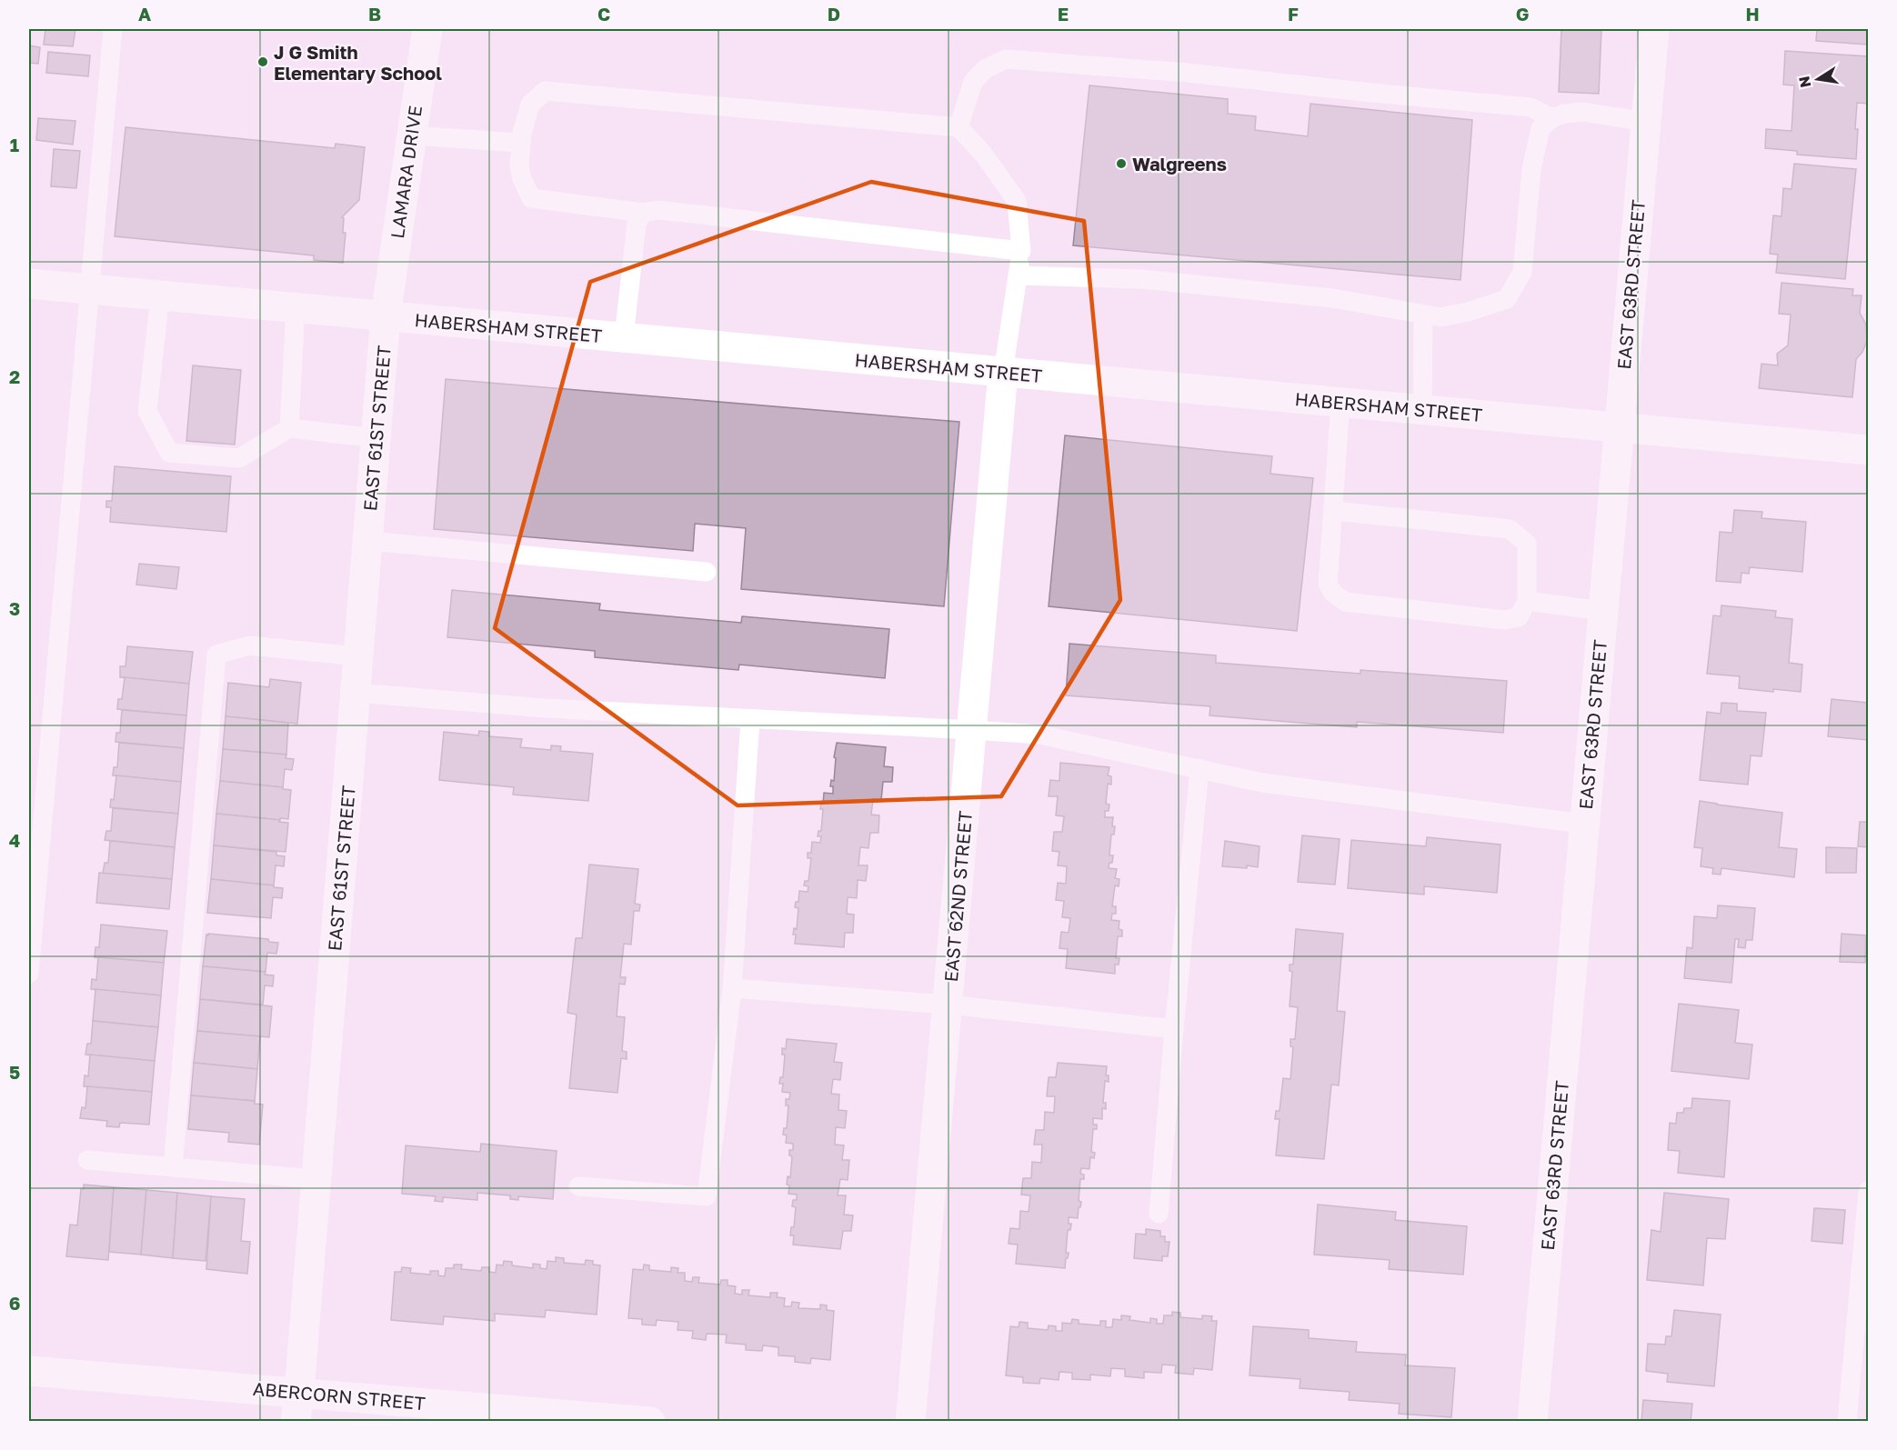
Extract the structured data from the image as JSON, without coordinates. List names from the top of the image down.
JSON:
{
  "streets": {
    "street": [
      "LAMARA DRIVE",
      "EAST 63RD STREET",
      "HABERSHAM STREET",
      "EAST 61ST STREET",
      "EAST 62ND STREET",
      "ABERCORN STREET"
    ]
  },
  "crossings": [
    ["LAMARA DRIVE", "HABERSHAM STREET"],
    ["LAMARA DRIVE", "EAST 61ST STREET"],
    ["EAST 63RD STREET", "HABERSHAM STREET"],
    ["HABERSHAM STREET", "EAST 61ST STREET"],
    ["HABERSHAM STREET", "EAST 62ND STREET"],
    ["EAST 61ST STREET", "ABERCORN STREET"]
  ],
  "places": ["J G Smith Elementary School", "Walgreens"],
  "north": "left",
  "grid": {
    "columns": [
      "A",
      "B",
      "C",
      "D",
      "E",
      "F",
      "G",
      "H"
    ],
    "rows": [
      "1",
      "2",
      "3",
      "4",
      "5",
      "6"
    ]
  }
}
